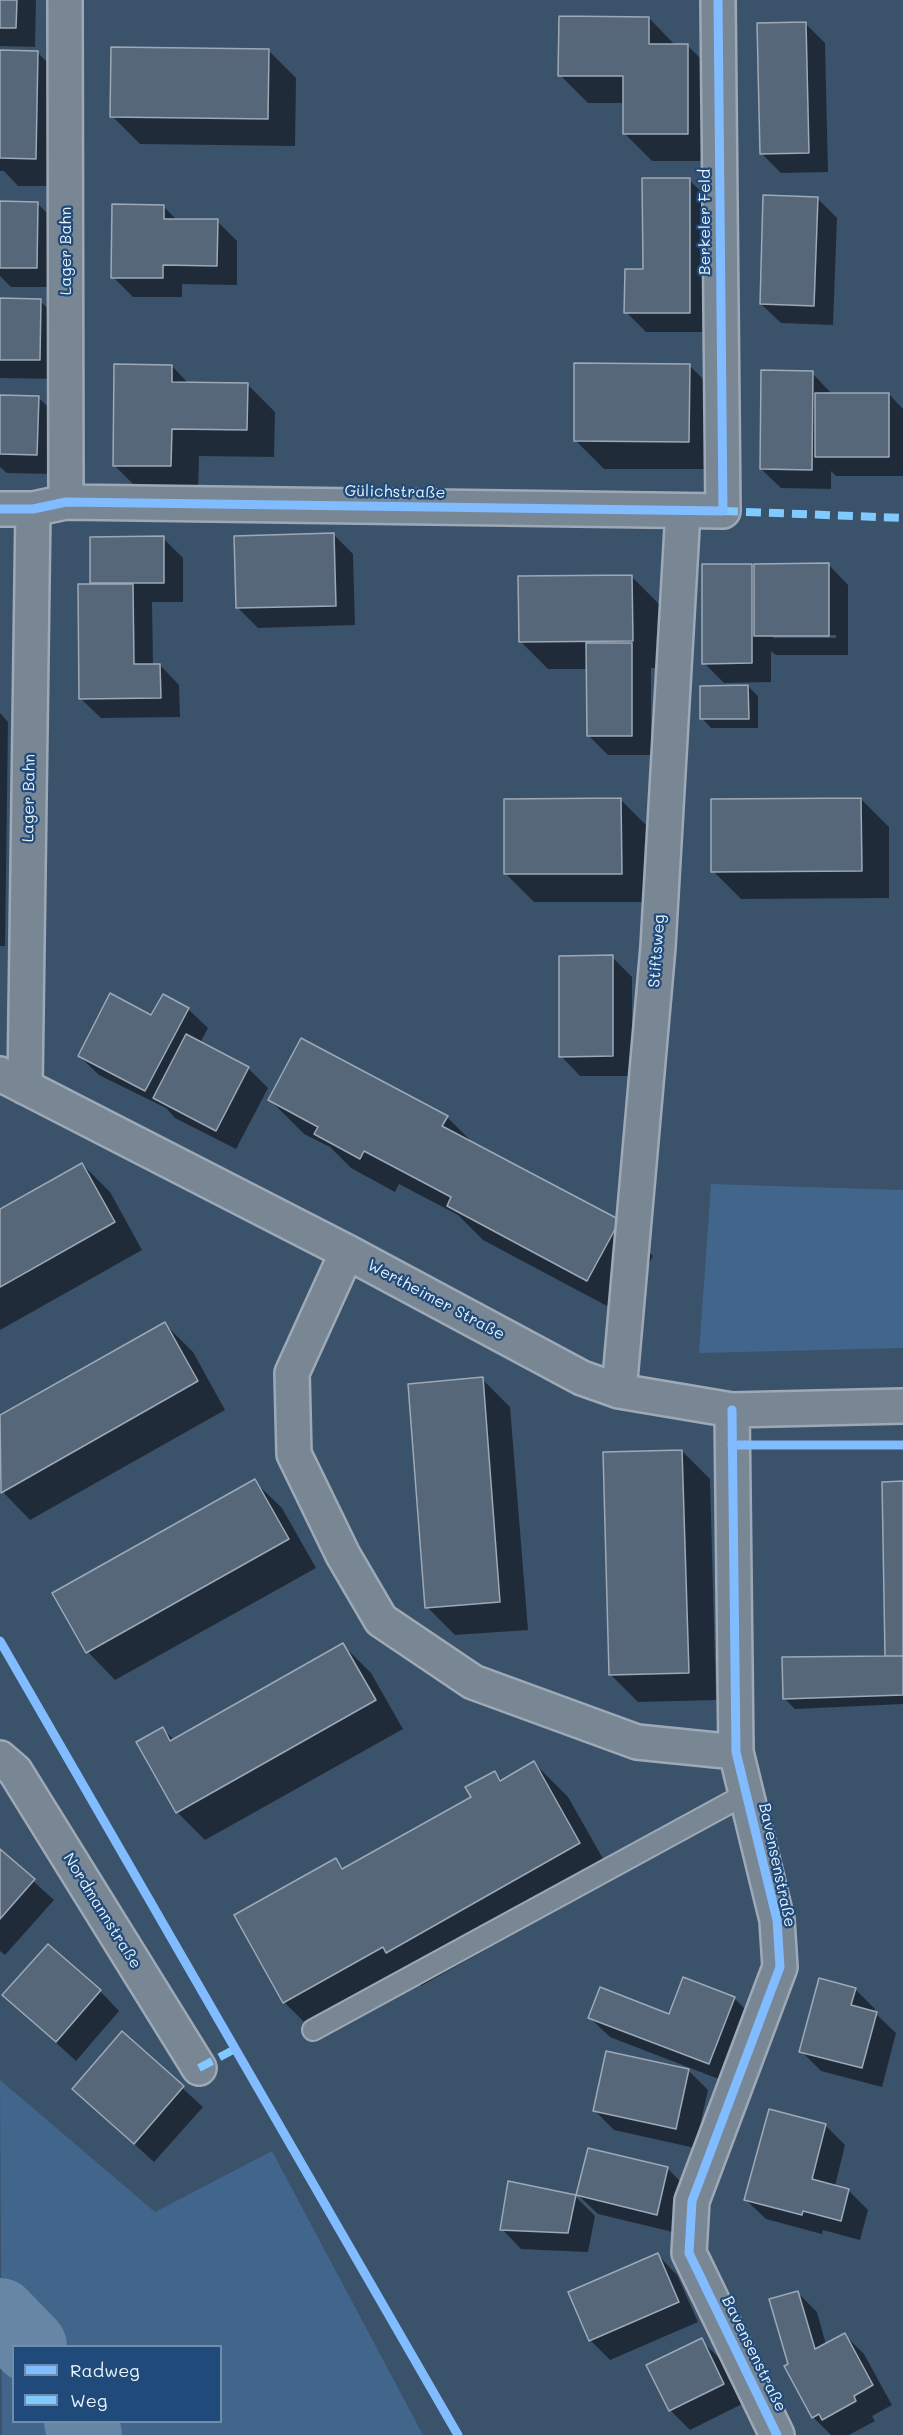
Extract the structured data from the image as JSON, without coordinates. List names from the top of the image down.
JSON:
{
  "streets": {
    "street": [
      "Berkeler Feld",
      "Lager Bahn",
      "Gülichstraße",
      "Stiftsweg",
      "Wertheimer Straße",
      "Bavensenstraße",
      "Nordmannstraße"
    ]
  },
  "crossings": [
    ["Berkeler Feld", "Gülichstraße"],
    ["Lager Bahn", "Gülichstraße"],
    ["Lager Bahn", "Wertheimer Straße"],
    ["Gülichstraße", "Stiftsweg"],
    ["Stiftsweg", "Wertheimer Straße"],
    ["Wertheimer Straße", "Bavensenstraße"]
  ],
  "legend": ["Radweg", "Weg"]
}
